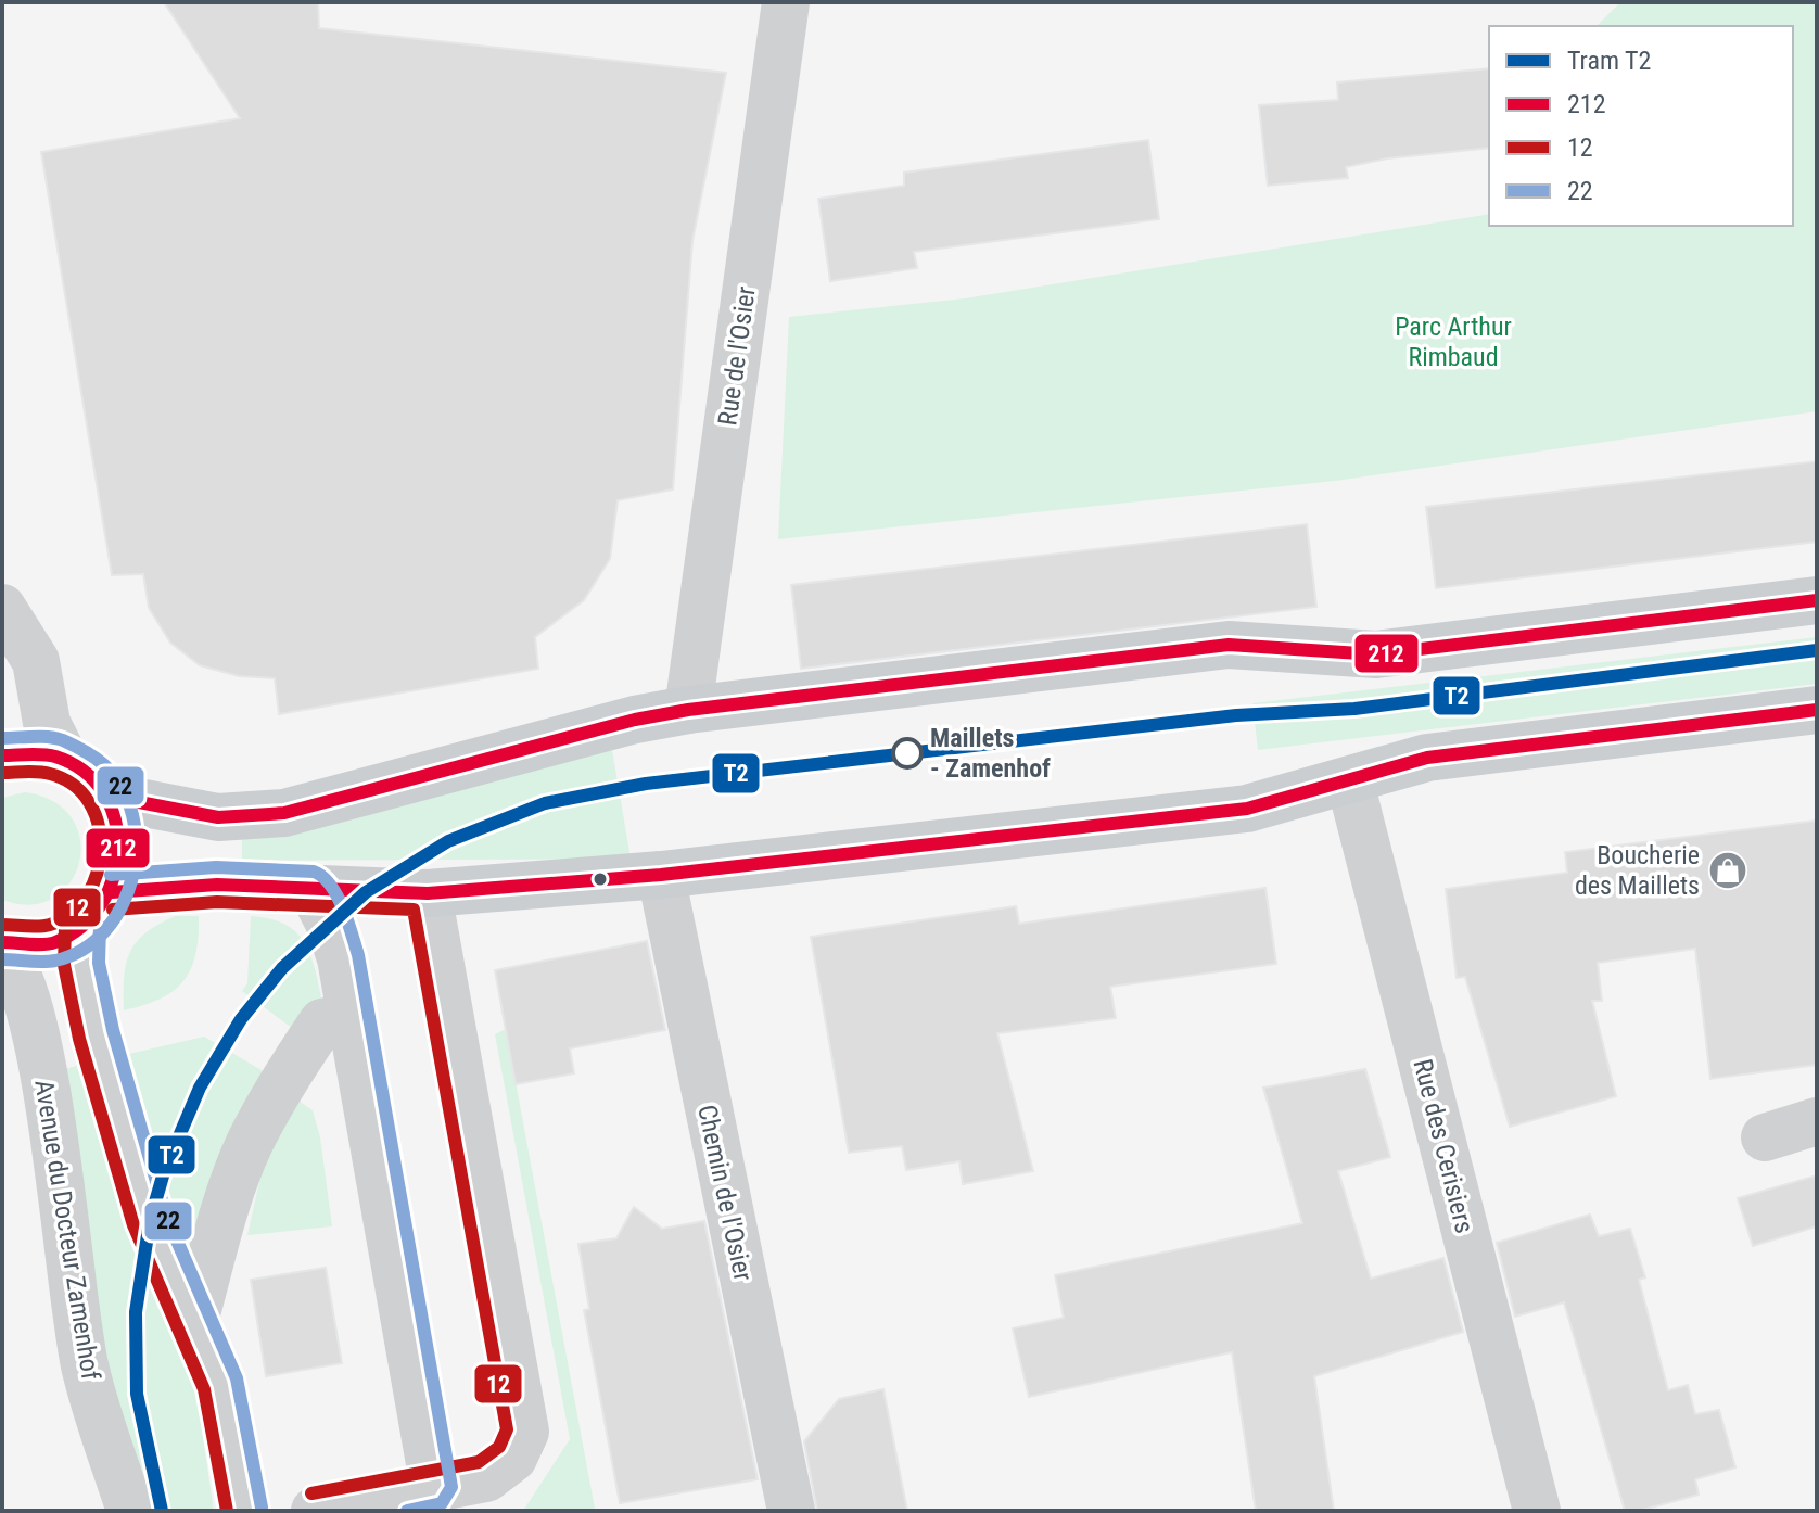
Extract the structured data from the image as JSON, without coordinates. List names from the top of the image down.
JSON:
{
  "streets": {
    "street": [
      "Rue de l'Osier",
      "Rue des Cerisiers",
      "Chemin de l'Osier",
      "Avenue du Docteur Zamenhof"
    ]
  },
  "parks": ["Parc Arthur Rimbaud"],
  "places": {
    "other": ["Maillets - Zamenhof"],
    "shop": ["Boucherie des Maillets"]
  },
  "lines": [
    "transit line 212",
    "tram line T2",
    "transit line 22",
    "transit line 12"
  ],
  "legend": [
    "Tram T2",
    "212",
    "12",
    "22"
  ]
}
